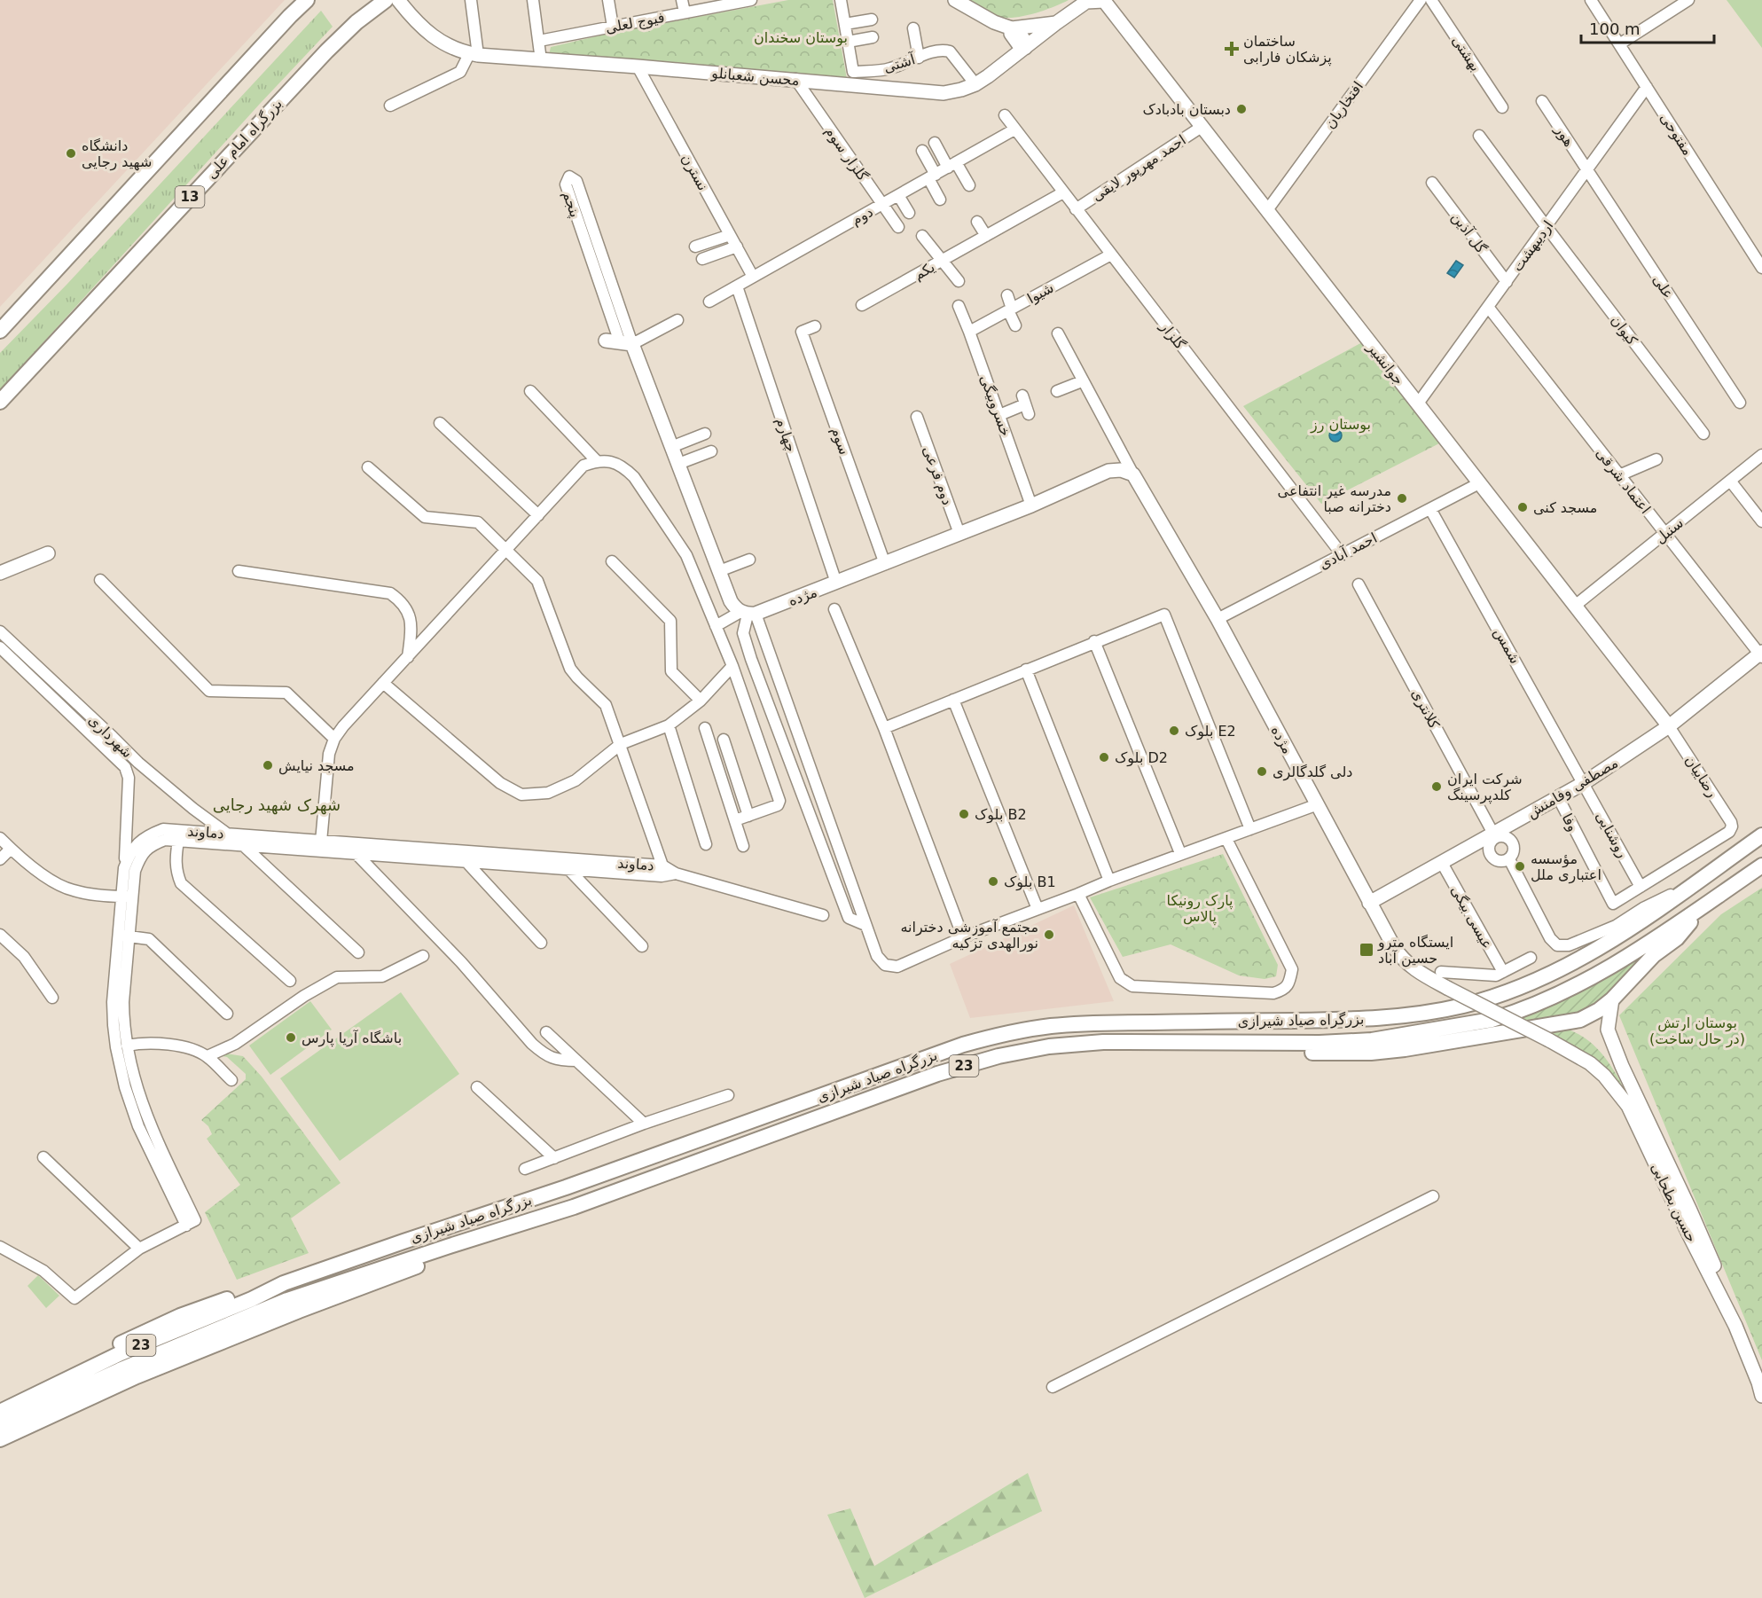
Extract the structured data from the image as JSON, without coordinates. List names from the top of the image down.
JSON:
{
  "streets": {
    "highway": [
      "بزرگراه امام علی",
      "13",
      "بزرگراه صیاد شیرازی",
      "23"
    ],
    "main road": [
      "محسن شعبانلو",
      "جوانشیر",
      "مژده",
      "مصطفی وفامنش",
      "حسین بطحایی"
    ],
    "street": [
      "فیوج لعلی",
      "بهشتی",
      "آشتی",
      "افتخاریان",
      "مفتوحی",
      "هور",
      "گلزار سوم",
      "احمد مهرپور لایقی",
      "نسترن",
      "پنجم",
      "دوم",
      "گل آذین",
      "اردیبهشت",
      "یکم",
      "علی",
      "شیوا",
      "کیوان",
      "گلزار",
      "خسروبیگی",
      "چهارم",
      "سوم",
      "دوم فرعی",
      "اعتماد شرقی",
      "سنبل",
      "احمد آبادی",
      "شمس",
      "کلانتری",
      "شهرداری",
      "رضاییان",
      "وفا",
      "دماوند",
      "روشنایی",
      "عیسی بیگی"
    ]
  },
  "crossings": [
    ["آشتی", "محسن شعبانلو"],
    ["محسن شعبانلو", "گلزار سوم"],
    ["محسن شعبانلو", "نسترن"],
    ["محسن شعبانلو", "جوانشیر"],
    ["افتخاریان", "جوانشیر"],
    ["مفتوحی", "اردیبهشت"],
    ["هور", "اردیبهشت"],
    ["هور", "علی"],
    ["گلزار سوم", "دوم"],
    ["احمد مهرپور لایقی", "گلزار"],
    ["احمد مهرپور لایقی", "جوانشیر"],
    ["نسترن", "دوم"],
    ["دوم", "گلزار"],
    ["دوم", "چهارم"],
    ["گل آذین", "اردیبهشت"],
    ["اردیبهشت", "علی"],
    ["اردیبهشت", "کیوان"],
    ["اردیبهشت", "جوانشیر"],
    ["اردیبهشت", "اعتماد شرقی"],
    ["یکم", "گلزار"],
    ["شیوا", "گلزار"],
    ["شیوا", "خسروبیگی"],
    ["گلزار", "احمد آبادی"],
    ["جوانشیر", "سنبل"],
    ["جوانشیر", "احمد آبادی"],
    ["جوانشیر", "رضاییان"],
    ["جوانشیر", "مصطفی وفامنش"],
    ["خسروبیگی", "مژده"],
    ["چهارم", "مژده"],
    ["سوم", "مژده"],
    ["دوم فرعی", "مژده"],
    ["اعتماد شرقی", "سنبل"],
    ["اعتماد شرقی", "مصطفی وفامنش"],
    ["احمد آبادی", "مژده"],
    ["احمد آبادی", "شمس"],
    ["مژده", "مصطفی وفامنش"],
    ["مژده", "حسین بطحایی"],
    ["شمس", "مصطفی وفامنش"],
    ["شمس", "روشنایی"],
    ["کلانتری", "مصطفی وفامنش"],
    ["شهرداری", "دماوند"],
    ["رضاییان", "مصطفی وفامنش"],
    ["رضاییان", "وفا"],
    ["رضاییان", "روشنایی"],
    ["مصطفی وفامنش", "وفا"],
    ["مصطفی وفامنش", "روشنایی"],
    ["مصطفی وفامنش", "عیسی بیگی"],
    ["وفا", "روشنایی"]
  ],
  "districts": ["شهرک شهید رجایی"],
  "parks": [
    "بوستان سخندان",
    "بوستان رز",
    "پارک رونیکا پالاس",
    "بوستان ارتش (در حال ساخت)"
  ],
  "places": {
    "health": ["ساختمان پزشکان فارابی"],
    "other": [
      "دبستان بادبادک",
      "دانشگاه شهید رجایی",
      "مدرسه غیر انتفاعی دخترانه صبا",
      "مسجد کنی",
      "بلوک E2",
      "بلوک D2",
      "مسجد نیایش",
      "دلی گلدگالری",
      "شرکت ایران کلدپرسینگ",
      "بلوک B2",
      "مؤسسه اعتباری ملل",
      "بلوک B1",
      "مجتمع آموزشی دخترانه نورالهدی تزکیه",
      "باشگاه آریا پارس"
    ],
    "transit": ["ایستگاه مترو حسین آباد"]
  },
  "scale_bar": "100 m"
}
